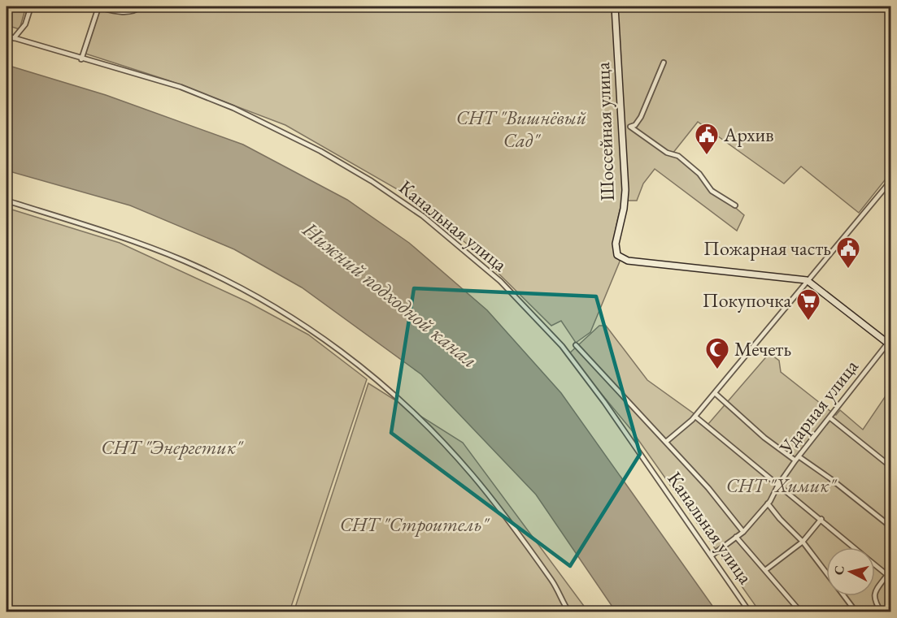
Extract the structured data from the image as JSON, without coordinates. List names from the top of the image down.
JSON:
{
  "streets": {
    "street": ["Шоссейная улица", "Канальная улица", "Ударная улица"]
  },
  "crossings": [
    ["Канальная улица", "Ударная улица"]
  ],
  "water": ["Нижний подходной канал"],
  "parks": [
    "СНТ \"Вишнёвый Сад\"",
    "СНТ \"Энергетик\"",
    "СНТ \"Химик\"",
    "СНТ \"Строитель\""
  ],
  "places": {
    "public building": ["Архив", "Пожарная часть"],
    "supermarket": ["Покупочка"],
    "mosque": ["Мечеть"]
  },
  "north": "left"
}
